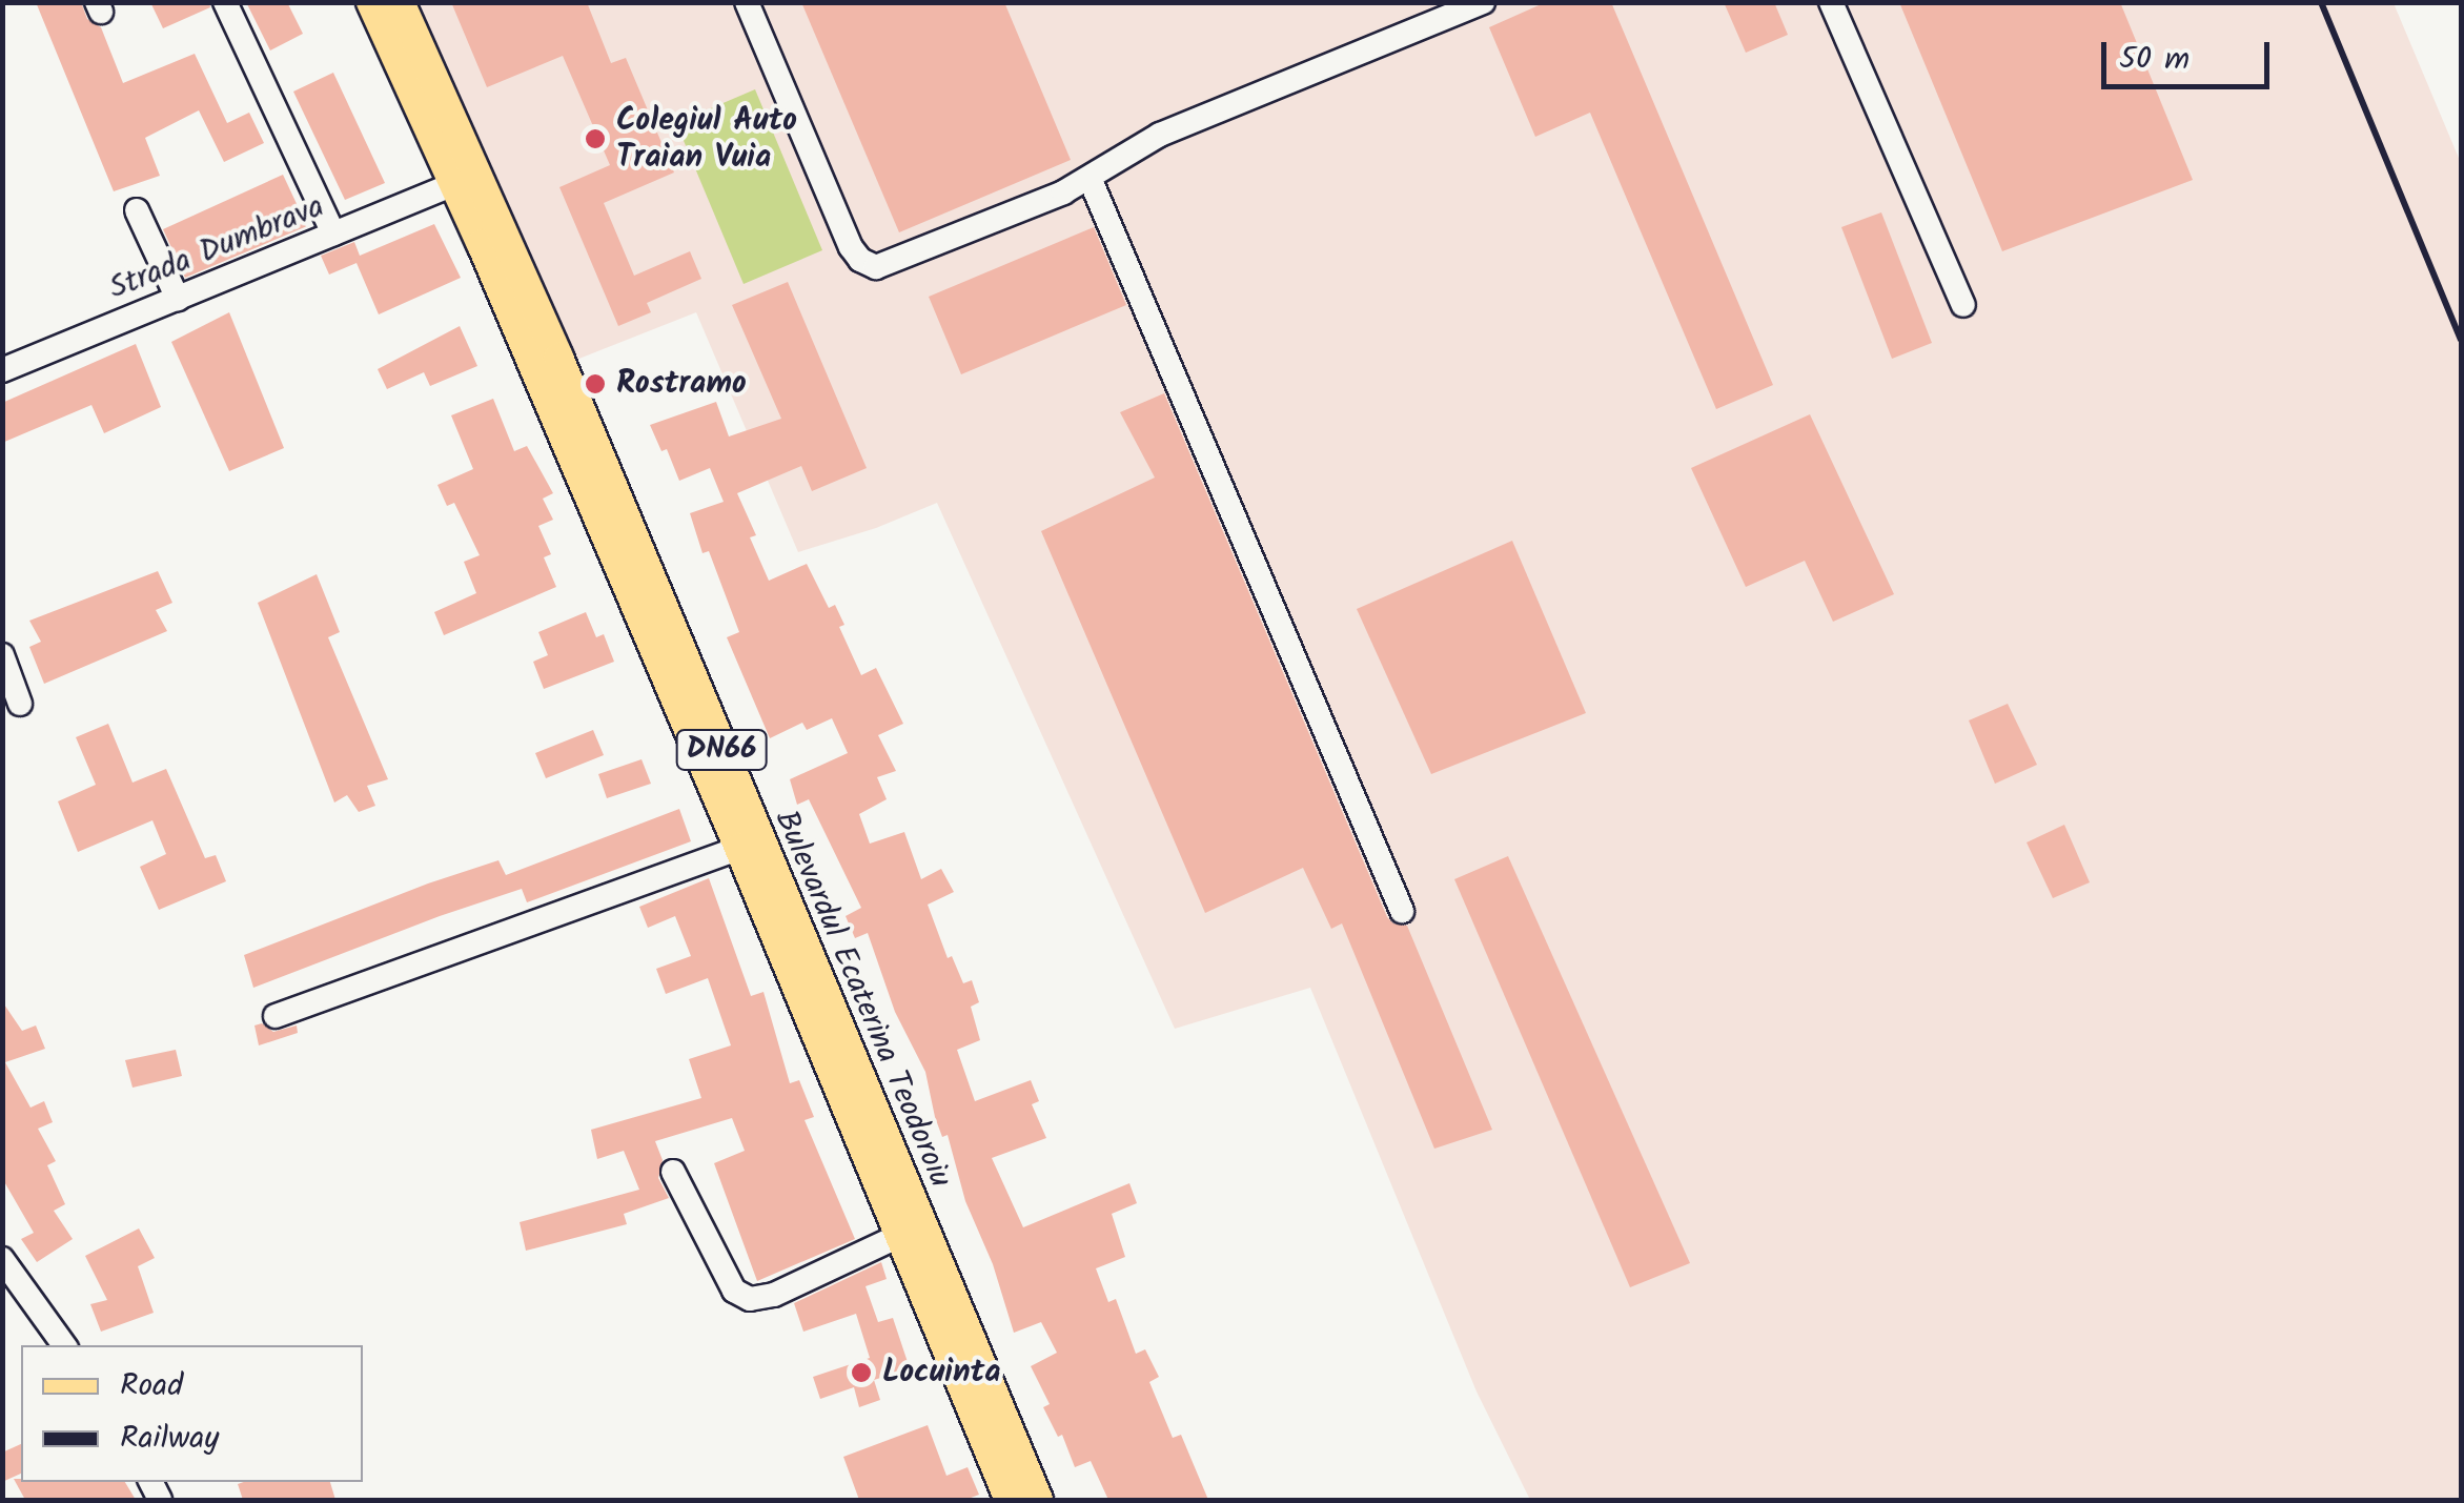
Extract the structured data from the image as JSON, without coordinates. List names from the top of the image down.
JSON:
{
  "streets": {
    "main road": ["DN66", "Bulevardul Ecaterina Teodoroiu"],
    "street": ["Strada Dumbrava"]
  },
  "crossings": [
    ["Strada Dumbrava", "Bulevardul Ecaterina Teodoroiu"]
  ],
  "places": ["Colegiul Auto Traian Vuia", "Rostramo", "Locuinta"],
  "legend": ["Road", "Railway"],
  "scale_bar": "50 m"
}
